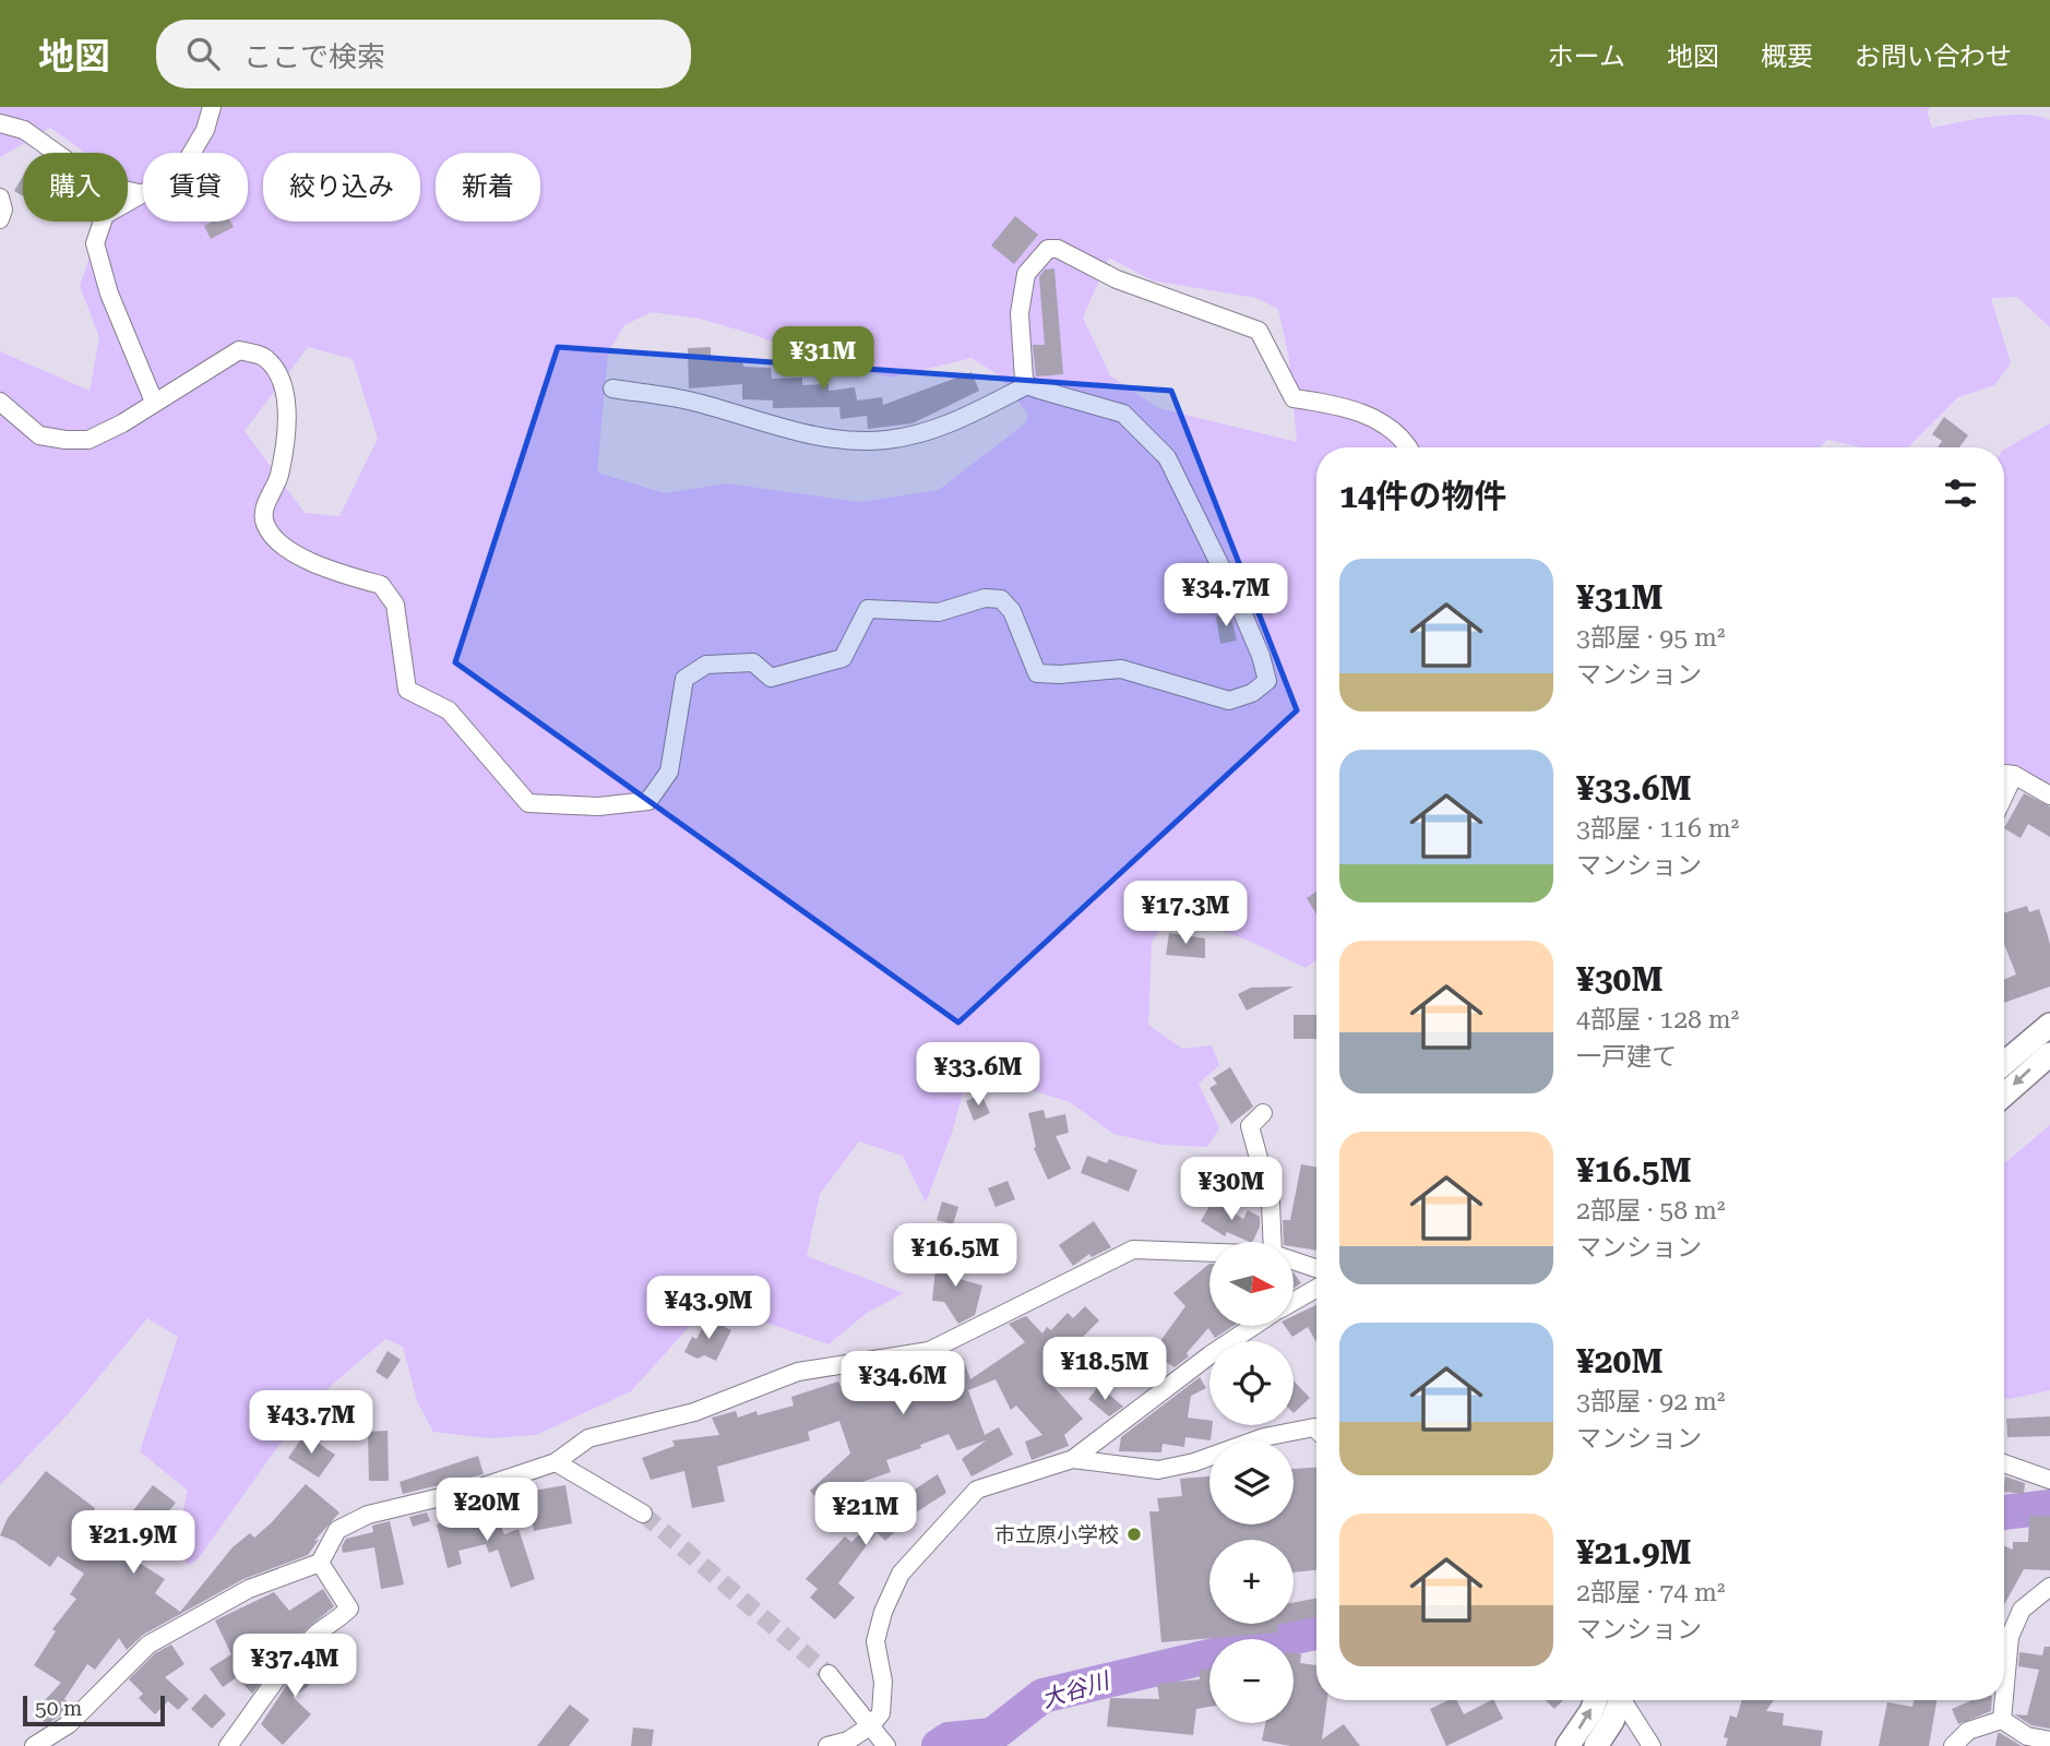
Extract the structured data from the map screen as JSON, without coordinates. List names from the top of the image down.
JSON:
{
  "water": ["大谷川"],
  "places": ["市立原小学校"],
  "scale_bar": "50 m",
  "north": "right",
  "page": {
    "header": "地図",
    "search": "ここで検索",
    "nav": [
      "ホーム",
      "地図",
      "概要",
      "お問い合わせ"
    ],
    "chip": [
      "購入",
      "賃貸",
      "絞り込み",
      "新着"
    ],
    "price": [
      "¥31M",
      "¥34.7M",
      "¥17.3M",
      "¥33.6M",
      "¥30M",
      "¥16.5M",
      "¥43.9M",
      "¥18.5M",
      "¥34.6M",
      "¥43.7M",
      "¥20M",
      "¥21M",
      "¥21.9M",
      "¥37.4M"
    ],
    "heading": "14件の物件",
    "list": [
      {
        "name": "¥31M",
        "note": "3部屋 · 95 m² · マンション"
      },
      {
        "name": "¥33.6M",
        "note": "3部屋 · 116 m² · マンション"
      },
      {
        "name": "¥30M",
        "note": "4部屋 · 128 m² · 一戸建て"
      },
      {
        "name": "¥16.5M",
        "note": "2部屋 · 58 m² · マンション"
      },
      {
        "name": "¥20M",
        "note": "3部屋 · 92 m² · マンション"
      },
      {
        "name": "¥21.9M",
        "note": "2部屋 · 74 m² · マンション"
      }
    ],
    "map_buttons": ["+", "−"],
    "scale": "50 m"
  }
}
